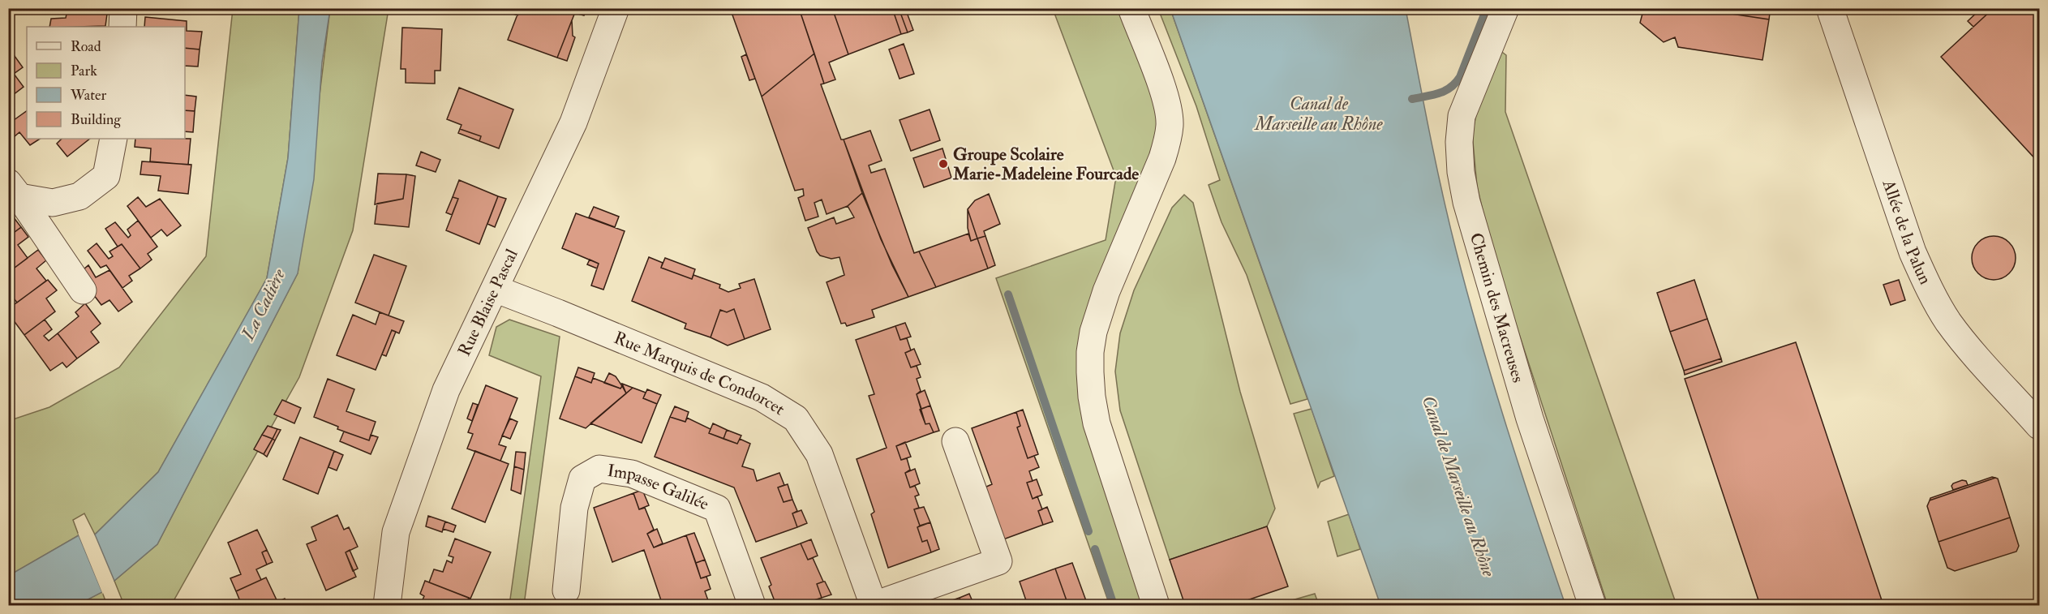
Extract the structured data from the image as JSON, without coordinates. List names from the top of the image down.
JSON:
{
  "streets": {
    "street": [
      "Allée de la Palun",
      "Rue Blaise Pascal",
      "Chemin des Macreuses",
      "Rue Marquis de Condorcet",
      "Impasse Galilée"
    ]
  },
  "crossings": [
    ["Rue Blaise Pascal", "Rue Marquis de Condorcet"]
  ],
  "water": ["Canal de Marseille au Rhône", "La Cadière"],
  "places": ["Groupe Scolaire Marie-Madeleine Fourcade"],
  "legend": [
    "Road",
    "Park",
    "Water",
    "Building"
  ]
}
